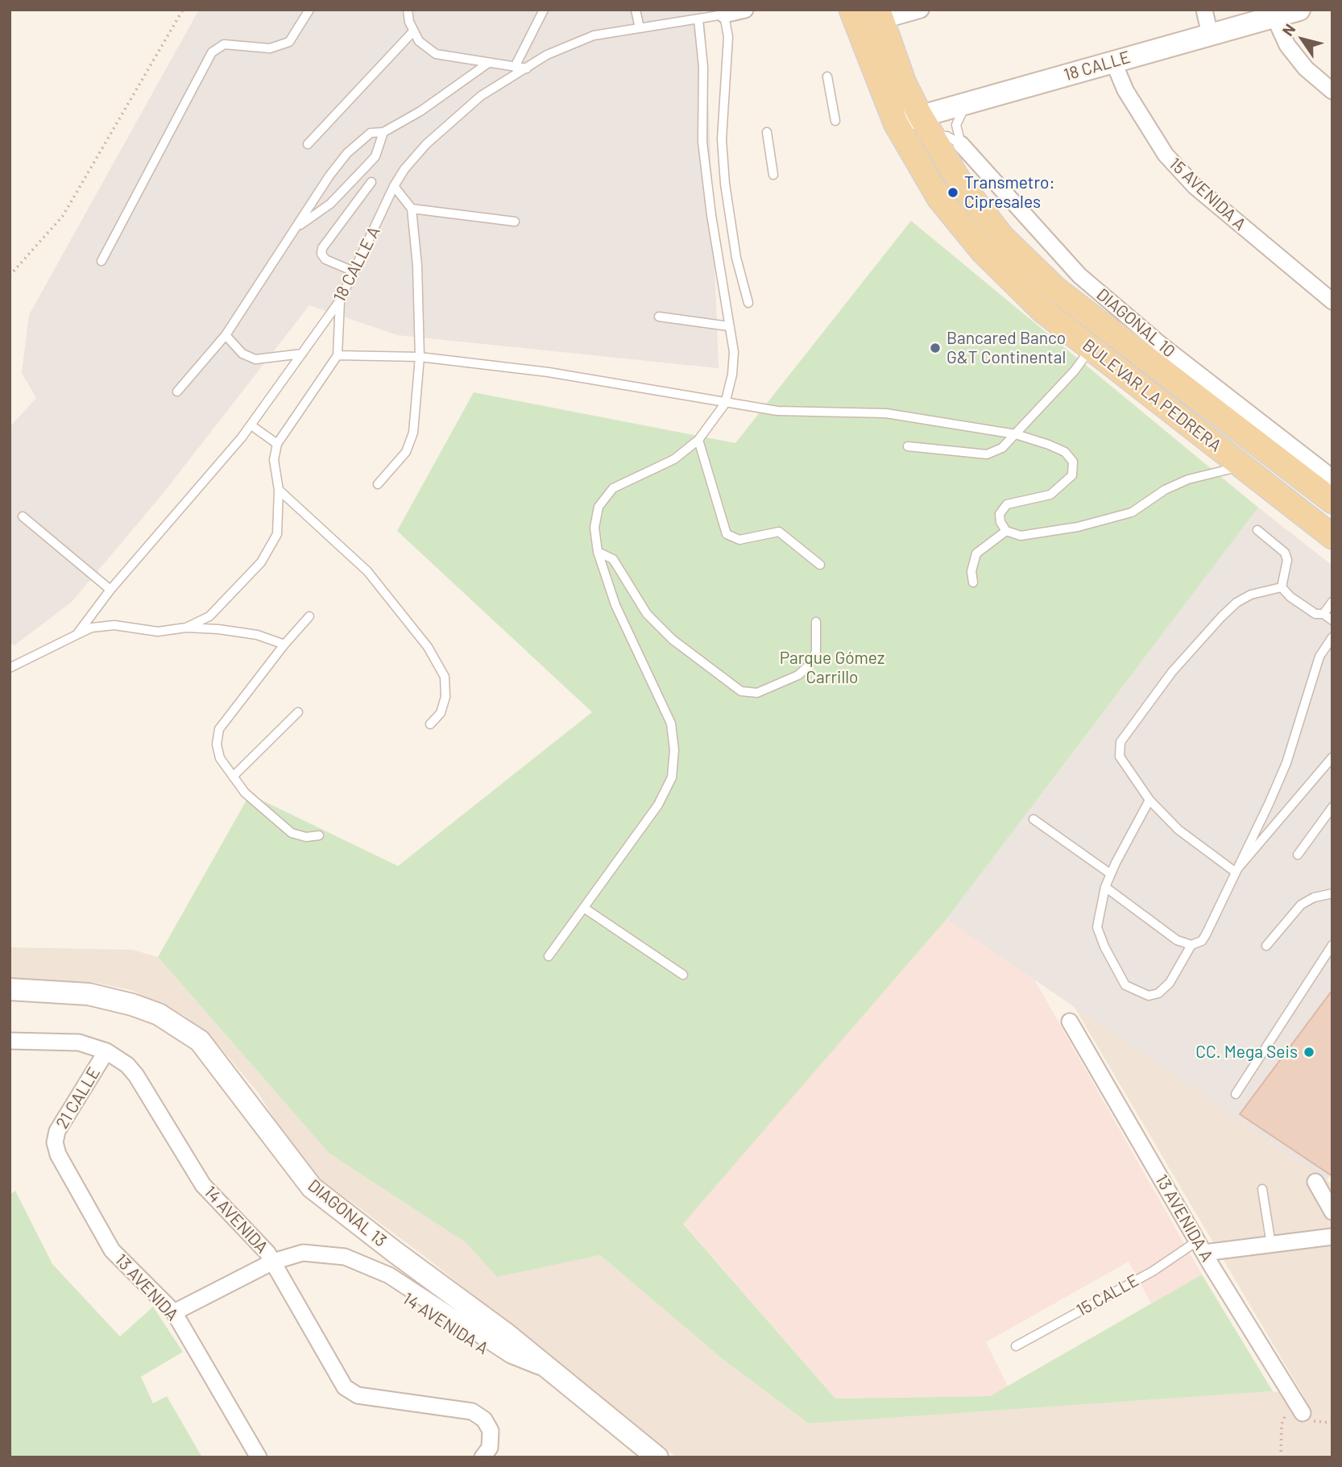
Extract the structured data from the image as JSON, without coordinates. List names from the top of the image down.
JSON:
{
  "streets": {
    "main road": ["BULEVAR LA PEDRERA"],
    "street": [
      "18 CALLE",
      "15 AVENIDA A",
      "18 CALLE A",
      "DIAGONAL 10",
      "21 CALLE",
      "DIAGONAL 13",
      "13 AVENIDA A",
      "14 AVENIDA",
      "13 AVENIDA",
      "15 CALLE",
      "14 AVENIDA A"
    ]
  },
  "crossings": [
    ["18 CALLE", "15 AVENIDA A"],
    ["18 CALLE", "BULEVAR LA PEDRERA"],
    ["21 CALLE", "14 AVENIDA"],
    ["21 CALLE", "13 AVENIDA"],
    ["DIAGONAL 13", "14 AVENIDA A"],
    ["13 AVENIDA A", "15 CALLE"],
    ["14 AVENIDA", "14 AVENIDA A"]
  ],
  "parks": ["Parque Gómez Carrillo"],
  "places": ["Transmetro: Cipresales", "Bancared Banco G&T Continental", "CC. Mega Seis"],
  "north": "top left"
}
